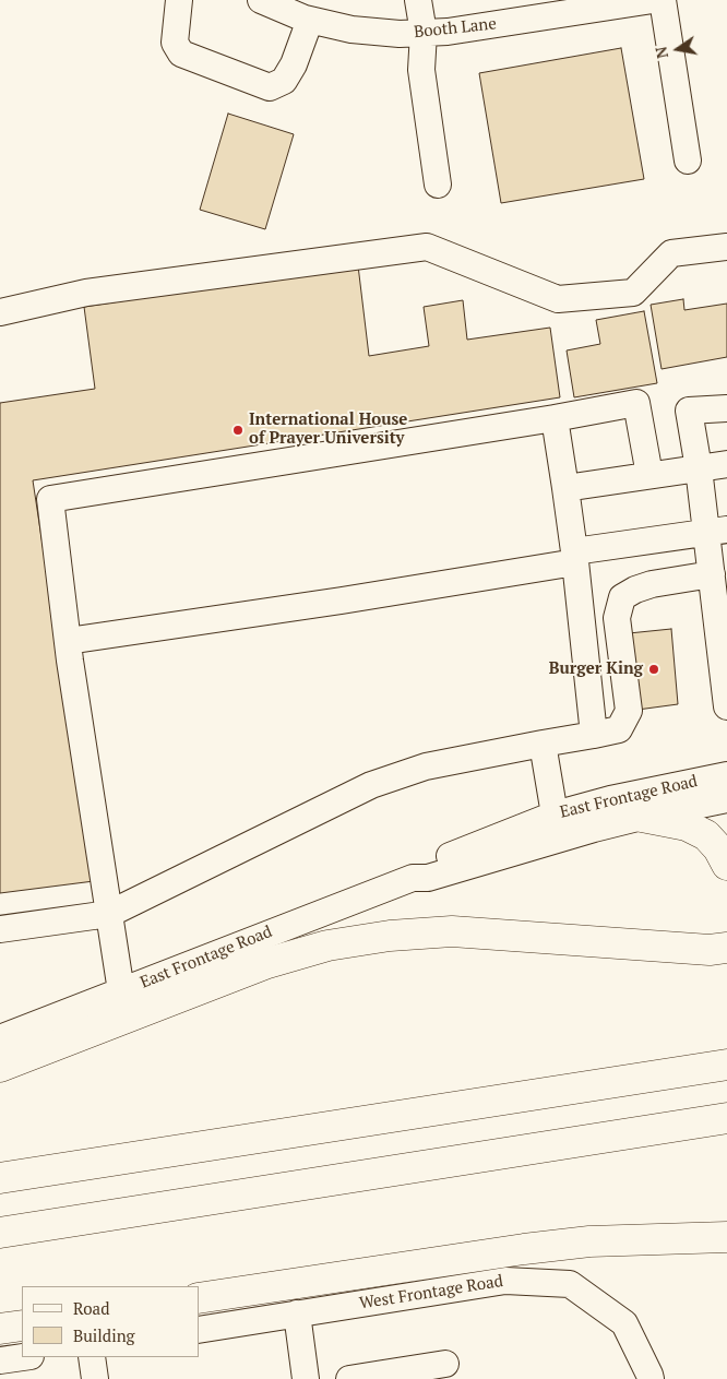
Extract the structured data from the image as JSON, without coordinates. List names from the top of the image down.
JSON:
{
  "streets": {
    "street": ["Booth Lane", "East Frontage Road", "West Frontage Road"]
  },
  "places": ["International House of Prayer University", "Burger King"],
  "legend": ["Road", "Building"],
  "north": "left"
}
